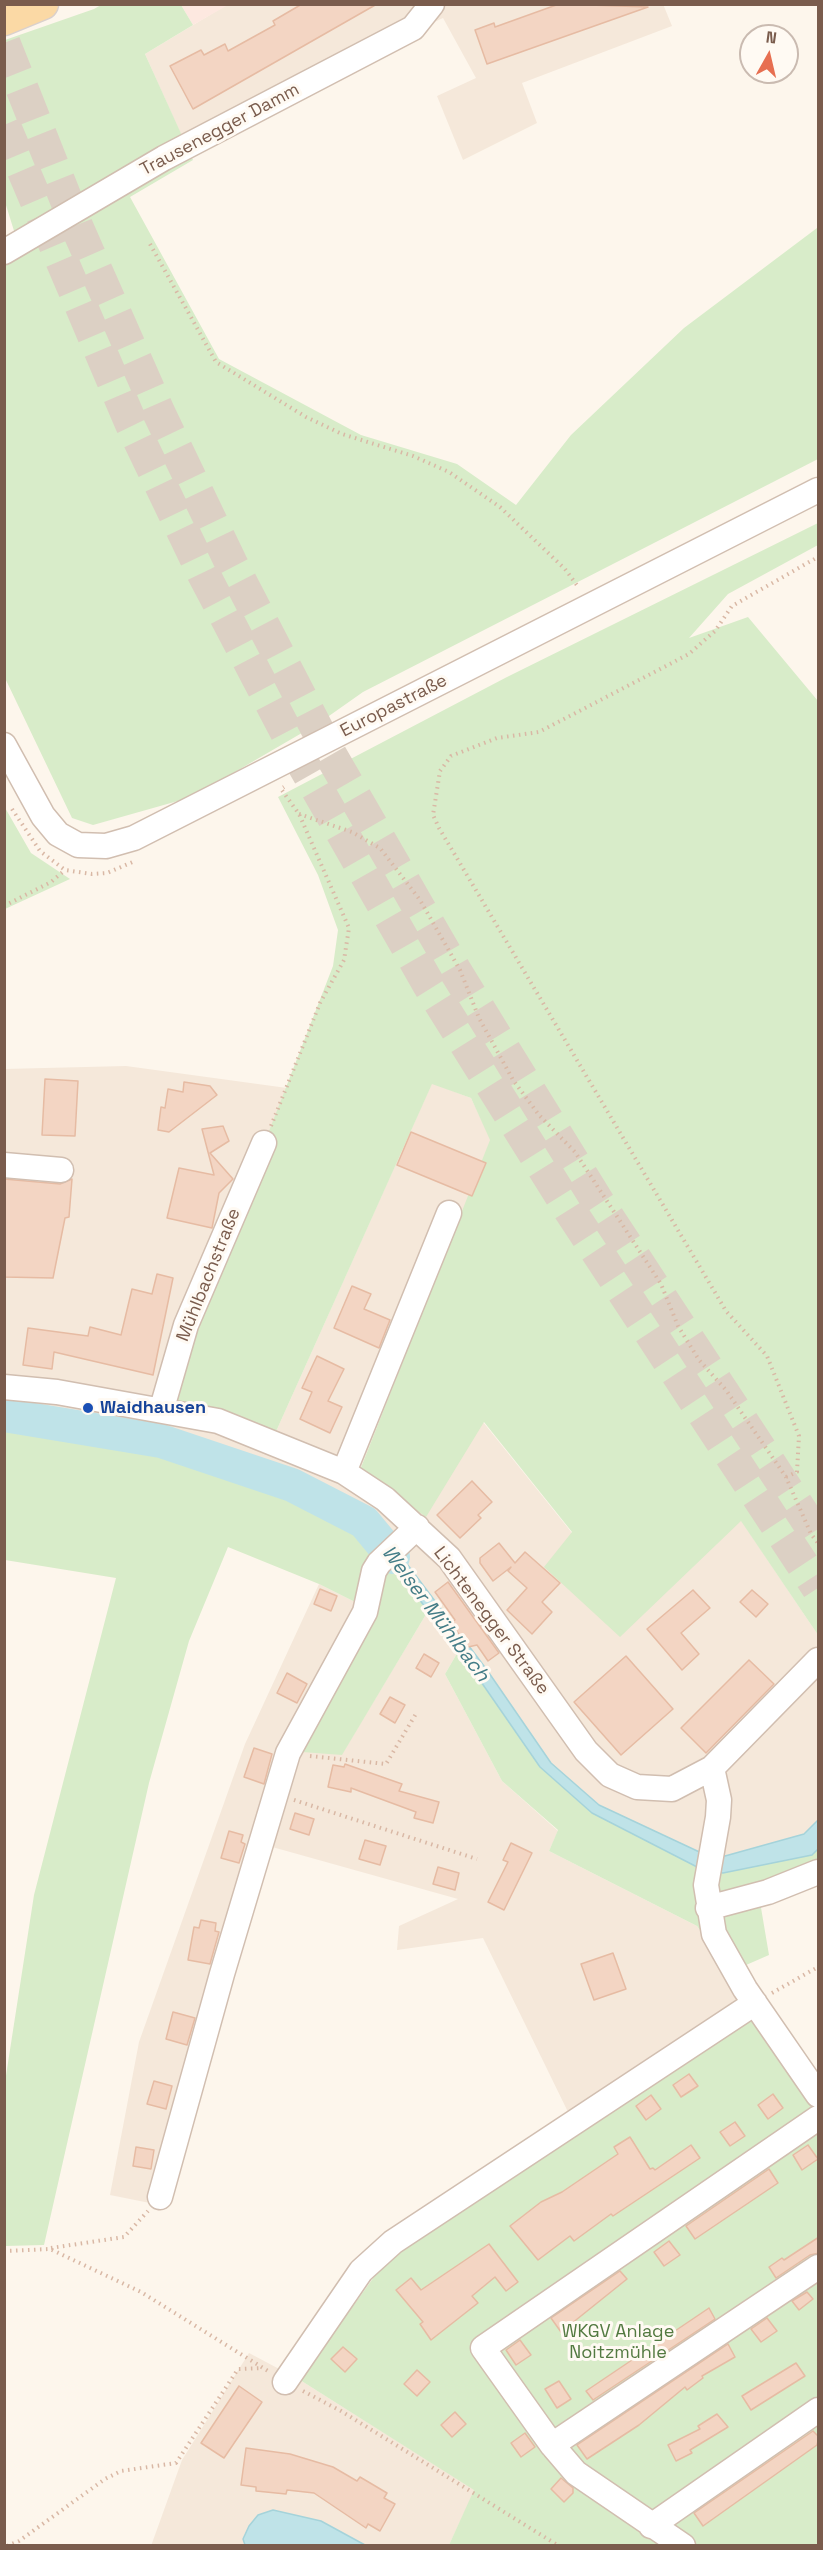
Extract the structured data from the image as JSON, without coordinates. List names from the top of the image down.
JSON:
{
  "streets": {
    "street": [
      "Trausenegger Damm",
      "Europastraße",
      "Mühlbachstraße",
      "Lichtenegger Straße"
    ]
  },
  "crossings": [
    ["Mühlbachstraße", "Lichtenegger Straße"]
  ],
  "water": ["Welser Mühlbach"],
  "parks": ["WKGV Anlage Noitzmühle"],
  "places": ["Waidhausen"],
  "north": "top"
}
